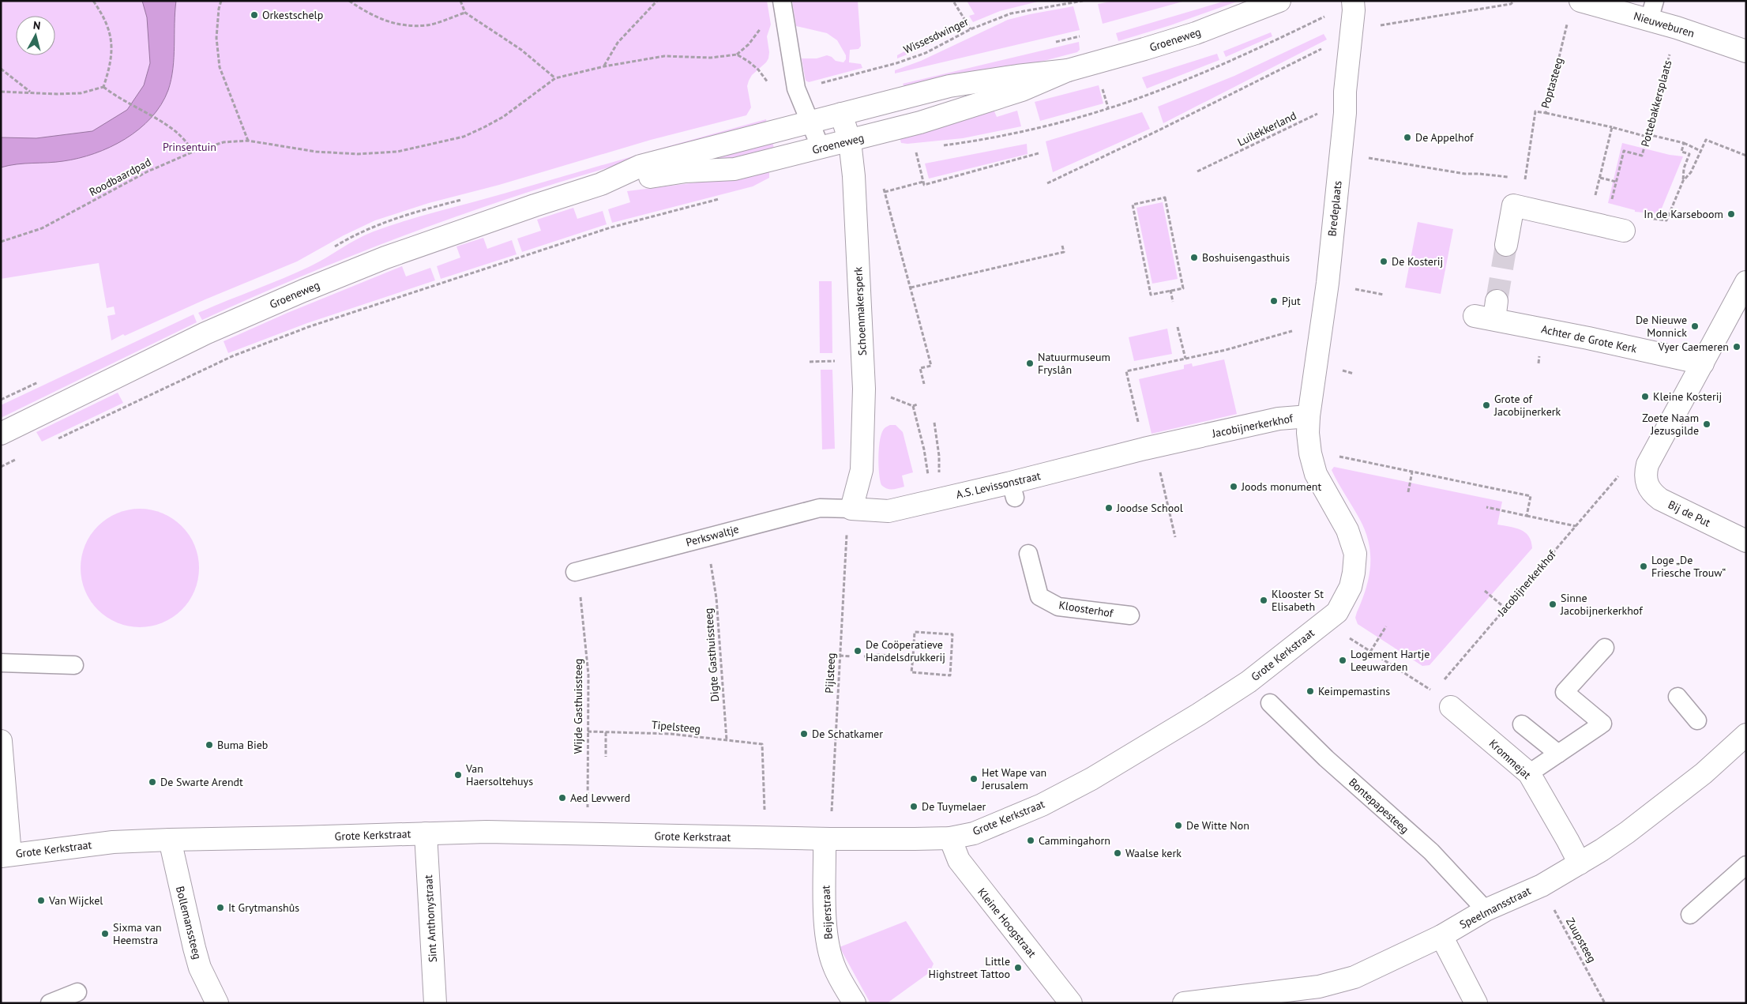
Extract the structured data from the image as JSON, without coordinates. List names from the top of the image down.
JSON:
{
  "streets": {
    "street": [
      "Nieuweburen",
      "Groeneweg",
      "Bredeplaats",
      "Schoenmakersperk",
      "Achter de Grote Kerk",
      "Jacobijnerkerkhof",
      "A.S. Levissonstraat",
      "Bij de Put",
      "Grote Kerkstraat",
      "Krommejat",
      "Speelmansstraat",
      "Beijerstraat",
      "Sint Anthonystraat",
      "Bollemanssteeg",
      "Kleine Hoogstraat"
    ],
    "lane": ["Perkswaltje", "Kloosterhof", "Bontepapesteeg"],
    "path": [
      "Wissesdwinger",
      "Poptasteeg",
      "Pottebakkersplaats",
      "Luilekkerland",
      "Roodbaardpad",
      "Digte Gasthuissteeg",
      "Pijlsteeg",
      "Wijde Gasthuissteeg",
      "Tipelsteeg",
      "Zuupsteeg"
    ]
  },
  "crossings": [
    ["Nieuweburen", "Pottebakkersplaats"],
    ["Groeneweg", "Schoenmakersperk"],
    ["Luilekkerland", "Bredeplaats"],
    ["Bredeplaats", "Jacobijnerkerkhof"],
    ["Schoenmakersperk", "A.S. Levissonstraat"],
    ["Schoenmakersperk", "Perkswaltje"],
    ["Schoenmakersperk", "Pijlsteeg"],
    ["Jacobijnerkerkhof", "A.S. Levissonstraat"],
    ["Jacobijnerkerkhof", "Bij de Put"],
    ["Jacobijnerkerkhof", "Grote Kerkstraat"],
    ["A.S. Levissonstraat", "Perkswaltje"],
    ["A.S. Levissonstraat", "Pijlsteeg"],
    ["Perkswaltje", "Pijlsteeg"],
    ["Perkswaltje", "Wijde Gasthuissteeg"],
    ["Digte Gasthuissteeg", "Tipelsteeg"],
    ["Grote Kerkstraat", "Pijlsteeg"],
    ["Grote Kerkstraat", "Beijerstraat"],
    ["Grote Kerkstraat", "Sint Anthonystraat"],
    ["Grote Kerkstraat", "Bollemanssteeg"],
    ["Grote Kerkstraat", "Kleine Hoogstraat"],
    ["Pijlsteeg", "Beijerstraat"],
    ["Wijde Gasthuissteeg", "Tipelsteeg"],
    ["Krommejat", "Speelmansstraat"],
    ["Bontepapesteeg", "Speelmansstraat"],
    ["Speelmansstraat", "Zuupsteeg"]
  ],
  "parks": ["Prinsentuin"],
  "places": [
    "Orkestschelp",
    "De Appelhof",
    "In de Karseboom",
    "Boshuisengasthuis",
    "De Kosterij",
    "Pjut",
    "De Nieuwe Monnick",
    "Vyer Caemeren",
    "Natuurmuseum Fryslân",
    "Kleine Kosterij",
    "Grote of Jacobijnerkerk",
    "Zoete Naam Jezusgilde",
    "Joods monument",
    "Joodse School",
    "Loge „De Friesche Trouw“",
    "Klooster St Elisabeth",
    "Sinne Jacobijnerkerkhof",
    "De Coöperatieve Handelsdrukkerij",
    "Logement Hartje Leeuwarden",
    "Keimpemastins",
    "De Schatkamer",
    "Buma Bieb",
    "Van Haersoltehuys",
    "Het Wape van Jerusalem",
    "De Swarte Arendt",
    "Aed Levwerd",
    "De Tuymelaer",
    "De Witte Non",
    "Cammingahorn",
    "Waalse kerk",
    "Van Wijckel",
    "It Grytmanshûs",
    "Sixma van Heemstra",
    "Little Highstreet Tattoo"
  ],
  "north": "top"
}
